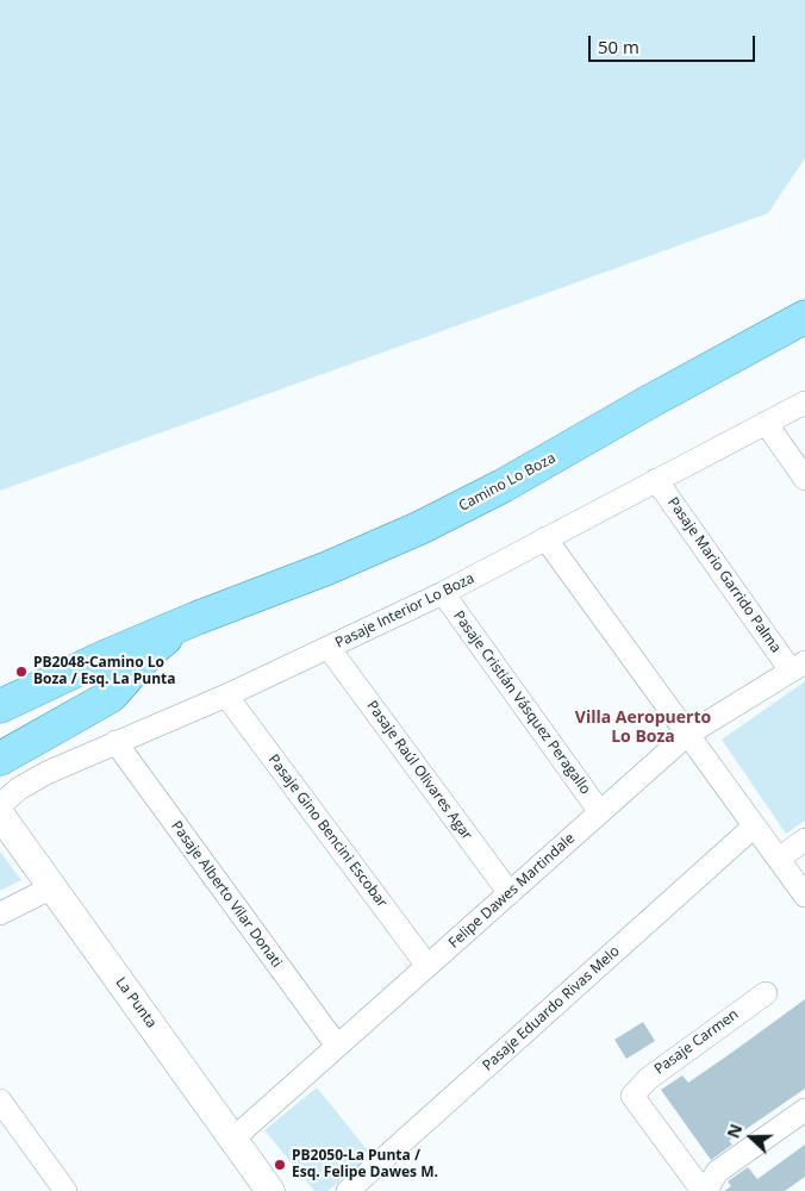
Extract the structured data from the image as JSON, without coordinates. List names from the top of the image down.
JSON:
{
  "streets": {
    "main road": ["Camino Lo Boza"],
    "street": [
      "Pasaje Mario Garrido Palma",
      "Pasaje Interior Lo Boza",
      "Pasaje Cristián Vásquez Peragallo",
      "Pasaje Raúl Olivares Agar",
      "Pasaje Gino Bencini Escobar",
      "Felipe Dawes Martindale",
      "Pasaje Alberto Vilar Donati",
      "La Punta",
      "Pasaje Eduardo Rivas Melo",
      "Pasaje Carmen"
    ]
  },
  "crossings": [
    ["Pasaje Mario Garrido Palma", "Pasaje Interior Lo Boza"],
    ["Pasaje Mario Garrido Palma", "Felipe Dawes Martindale"],
    ["Pasaje Interior Lo Boza", "Pasaje Cristián Vásquez Peragallo"],
    ["Pasaje Interior Lo Boza", "Pasaje Raúl Olivares Agar"],
    ["Pasaje Interior Lo Boza", "Pasaje Gino Bencini Escobar"],
    ["Pasaje Interior Lo Boza", "Pasaje Alberto Vilar Donati"],
    ["Pasaje Cristián Vásquez Peragallo", "Felipe Dawes Martindale"],
    ["Pasaje Raúl Olivares Agar", "Felipe Dawes Martindale"],
    ["Pasaje Gino Bencini Escobar", "Felipe Dawes Martindale"],
    ["Felipe Dawes Martindale", "Pasaje Alberto Vilar Donati"],
    ["Felipe Dawes Martindale", "La Punta"]
  ],
  "districts": ["Villa Aeropuerto Lo Boza"],
  "places": ["PB2048-Camino Lo Boza / Esq. La Punta", "PB2050-La Punta / Esq. Felipe Dawes M."],
  "scale_bar": "50 m",
  "north": "left"
}
